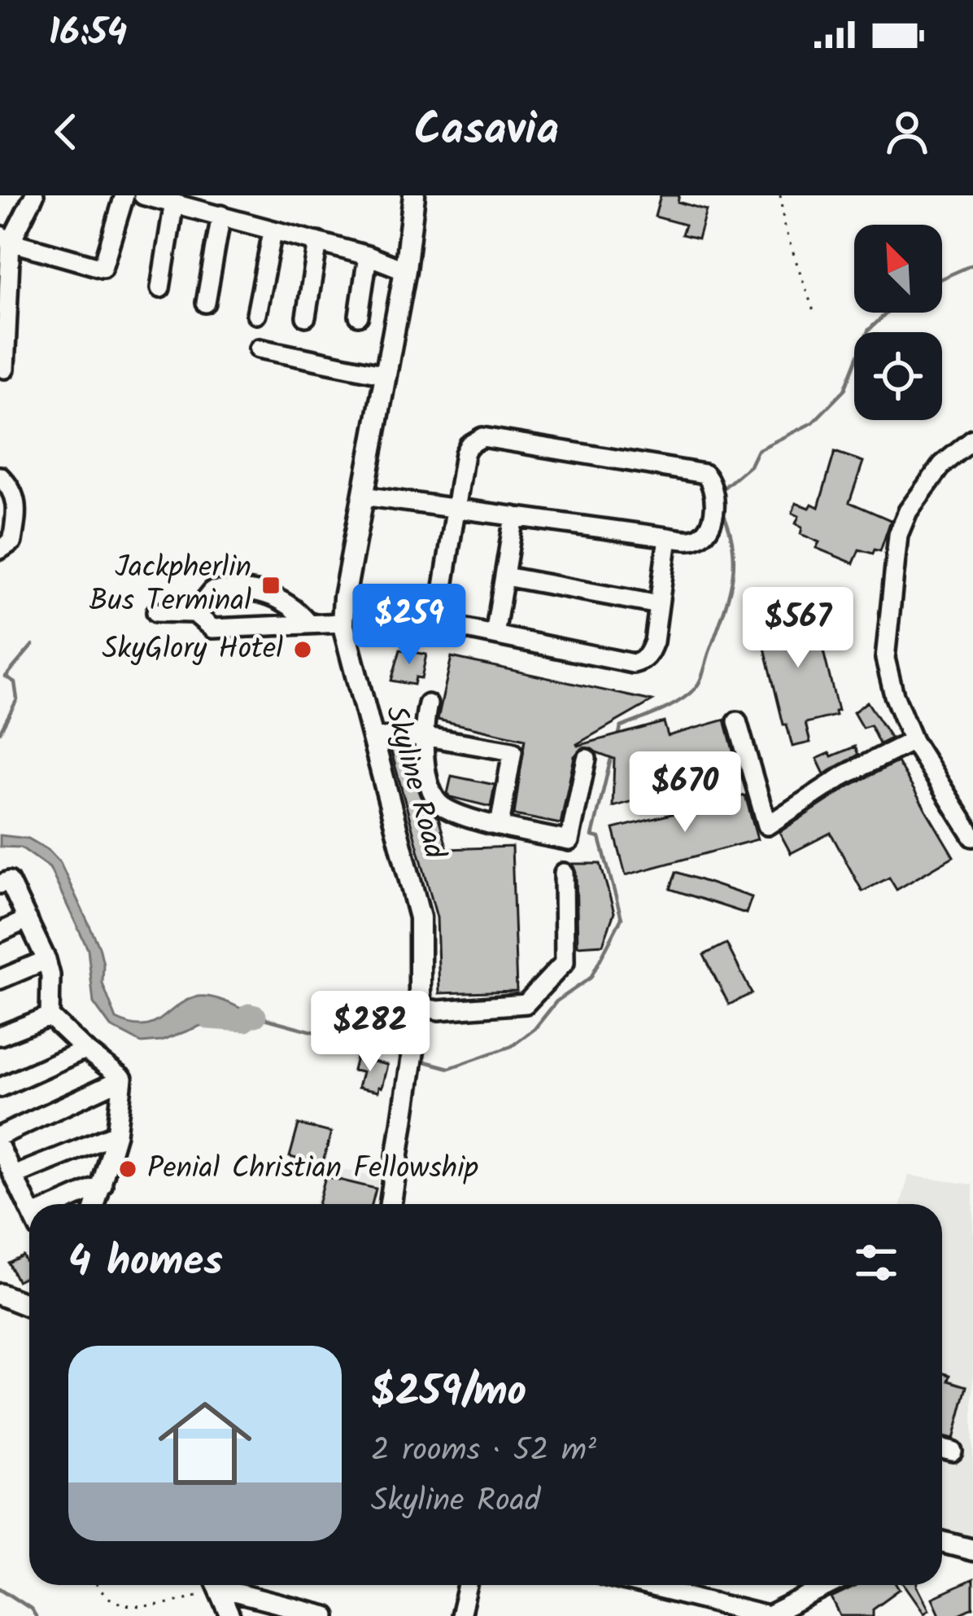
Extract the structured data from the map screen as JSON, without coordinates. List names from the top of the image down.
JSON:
{
  "streets": {
    "main road": ["Skyline Road"]
  },
  "places": {
    "transit": ["Jackpherlin Bus Terminal"],
    "other": ["SkyGlory Hotel", "Penial Christian Fellowship"]
  },
  "north": "top left",
  "page": {
    "status": "16:54",
    "header": "Casavia",
    "price": [
      "$259",
      "$567",
      "$670",
      "$282"
    ],
    "heading": "4 homes",
    "list": [
      {
        "name": "$259/mo",
        "note": "2 rooms · 52 m² · Skyline Road"
      }
    ]
  }
}
